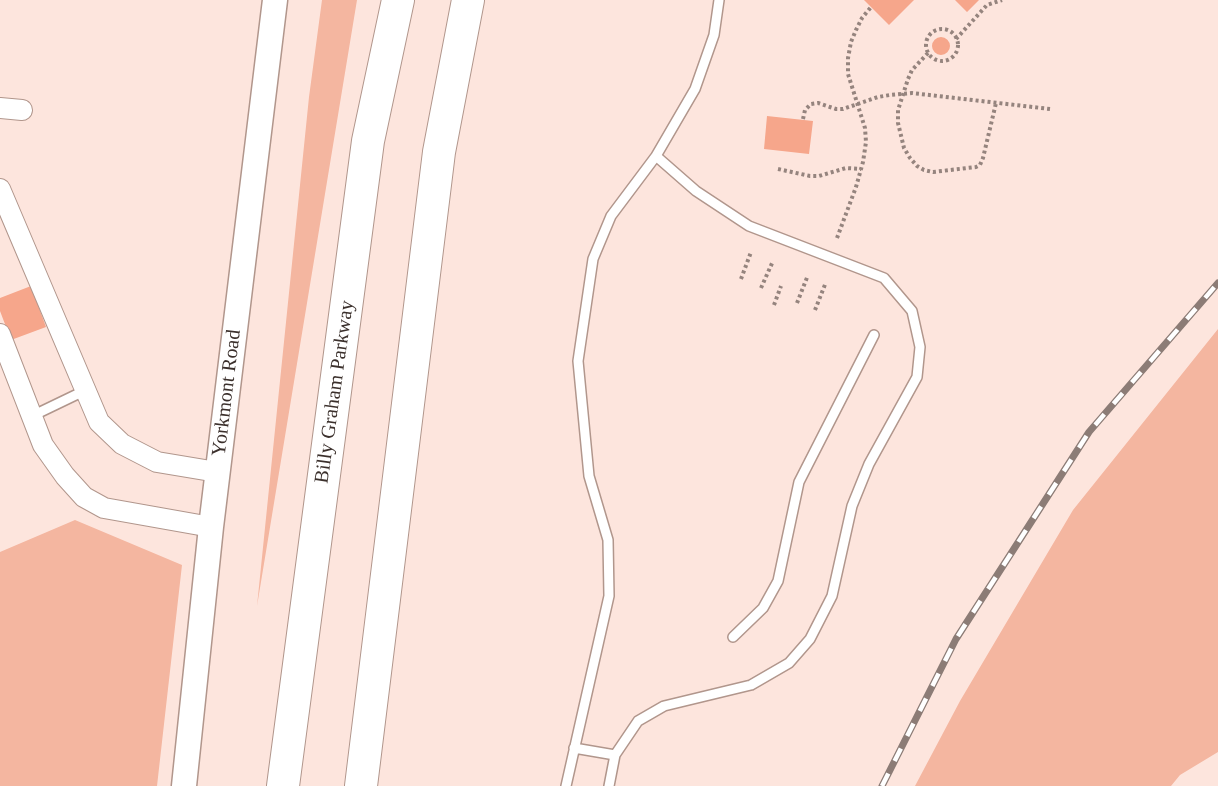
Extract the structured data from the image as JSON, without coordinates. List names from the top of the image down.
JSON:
{
  "streets": {
    "highway": ["Billy Graham Parkway"],
    "street": ["Yorkmont Road"]
  }
}
